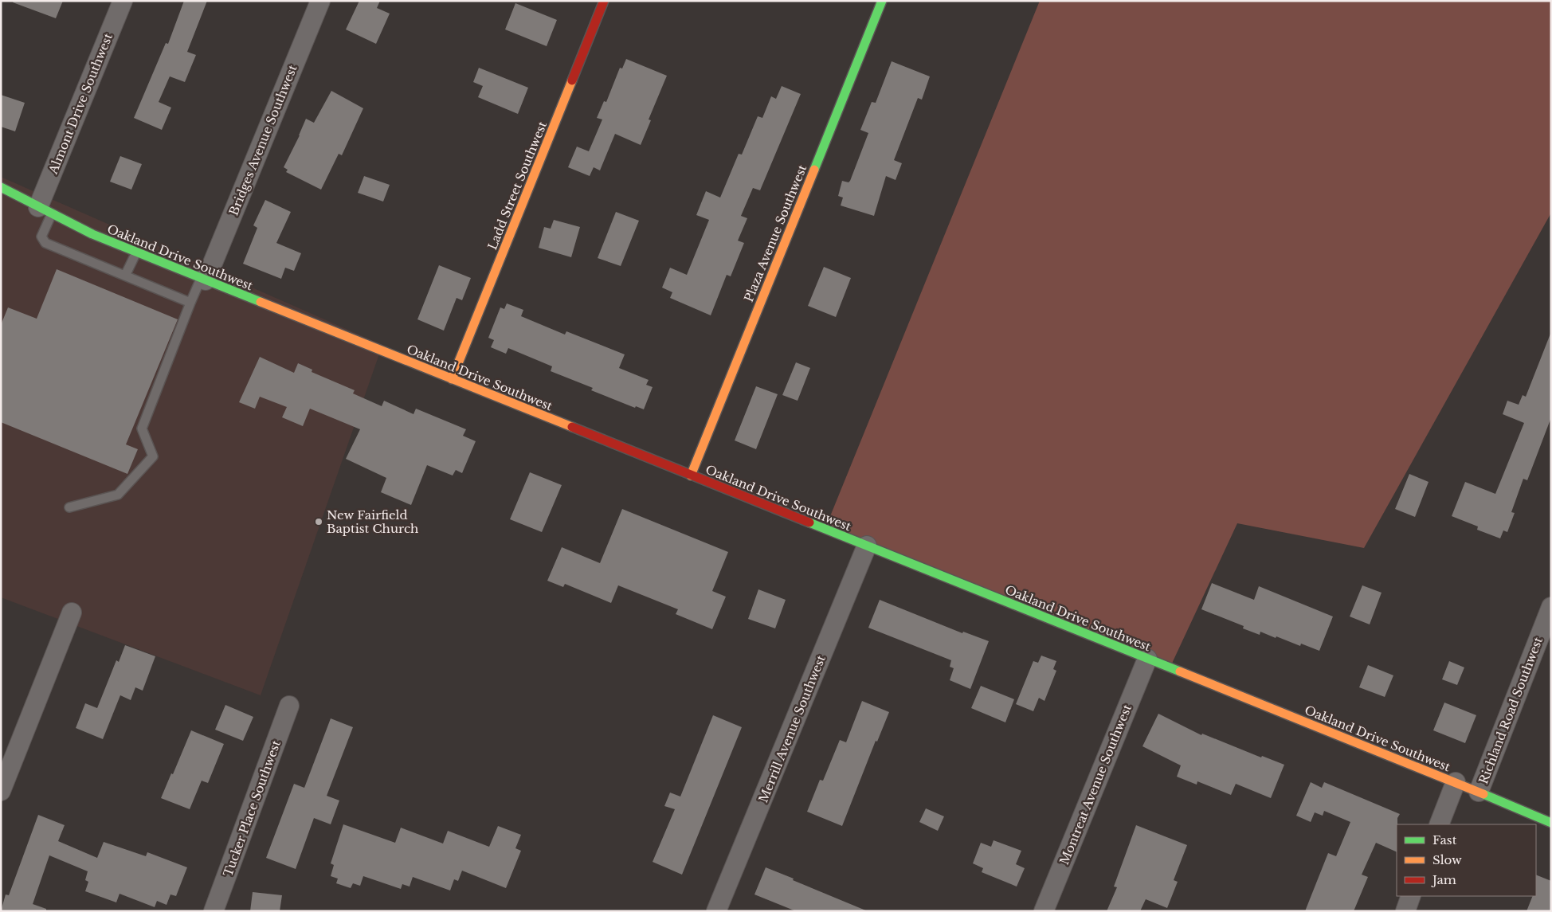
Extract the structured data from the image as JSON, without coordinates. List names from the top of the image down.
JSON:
{
  "streets": {
    "street": [
      "Almont Drive Southwest",
      "Bridges Avenue Southwest",
      "Ladd Street Southwest",
      "Plaza Avenue Southwest",
      "Oakland Drive Southwest",
      "Richland Road Southwest",
      "Merrill Avenue Southwest",
      "Montreat Avenue Southwest",
      "Tucker Place Southwest"
    ]
  },
  "crossings": [
    ["Almont Drive Southwest", "Oakland Drive Southwest"],
    ["Bridges Avenue Southwest", "Oakland Drive Southwest"],
    ["Ladd Street Southwest", "Oakland Drive Southwest"],
    ["Plaza Avenue Southwest", "Oakland Drive Southwest"],
    ["Oakland Drive Southwest", "Richland Road Southwest"],
    ["Oakland Drive Southwest", "Merrill Avenue Southwest"],
    ["Oakland Drive Southwest", "Montreat Avenue Southwest"]
  ],
  "places": ["New Fairfield Baptist Church"],
  "legend": ["Fast", "Slow", "Jam"]
}
